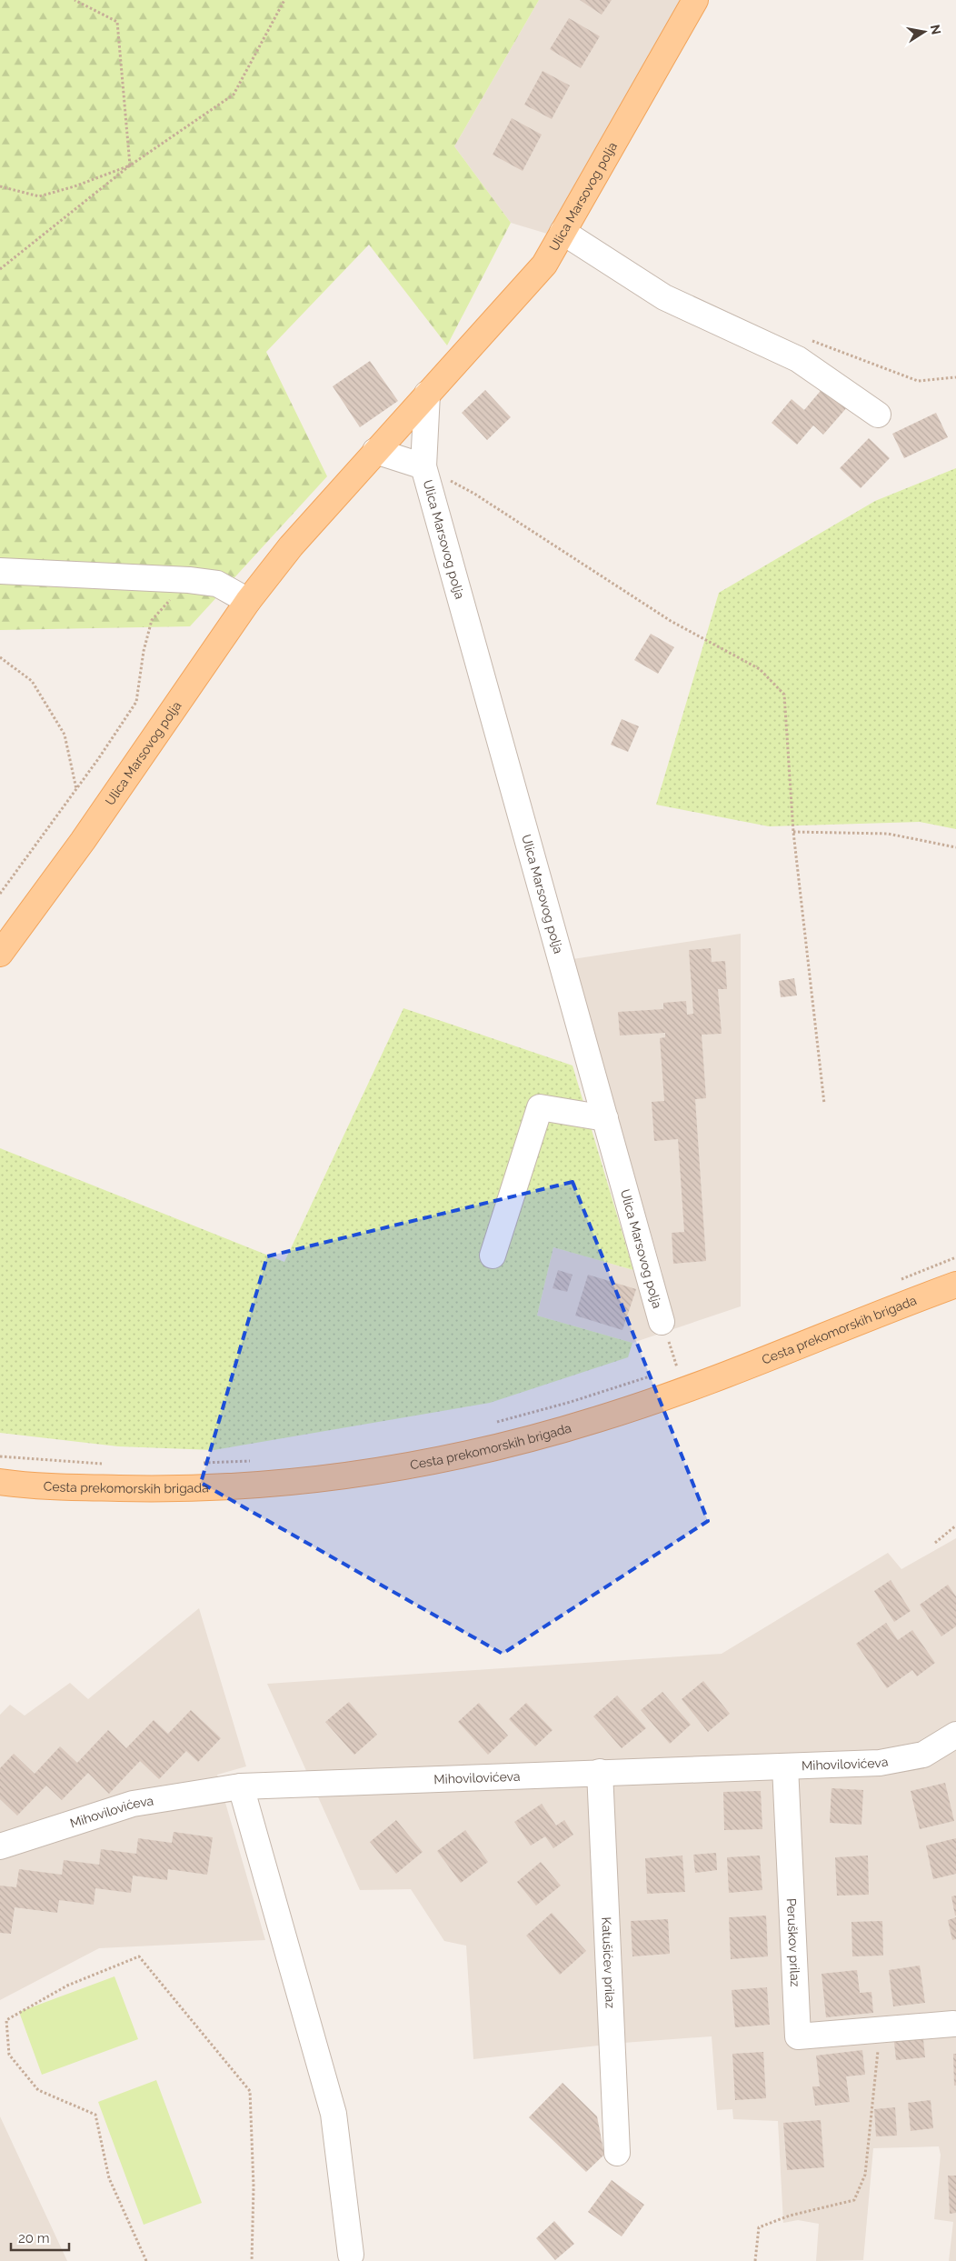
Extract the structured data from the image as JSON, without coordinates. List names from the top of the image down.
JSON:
{
  "streets": {
    "main road": ["Ulica Marsovog polja", "Cesta prekomorskih brigada"],
    "street": ["Mihovilovićeva", "Peruškov prilaz", "Katušićev prilaz"]
  },
  "crossings": [
    ["Mihovilovićeva", "Peruškov prilaz"],
    ["Mihovilovićeva", "Katušićev prilaz"]
  ],
  "scale_bar": "20 m",
  "north": "right"
}
